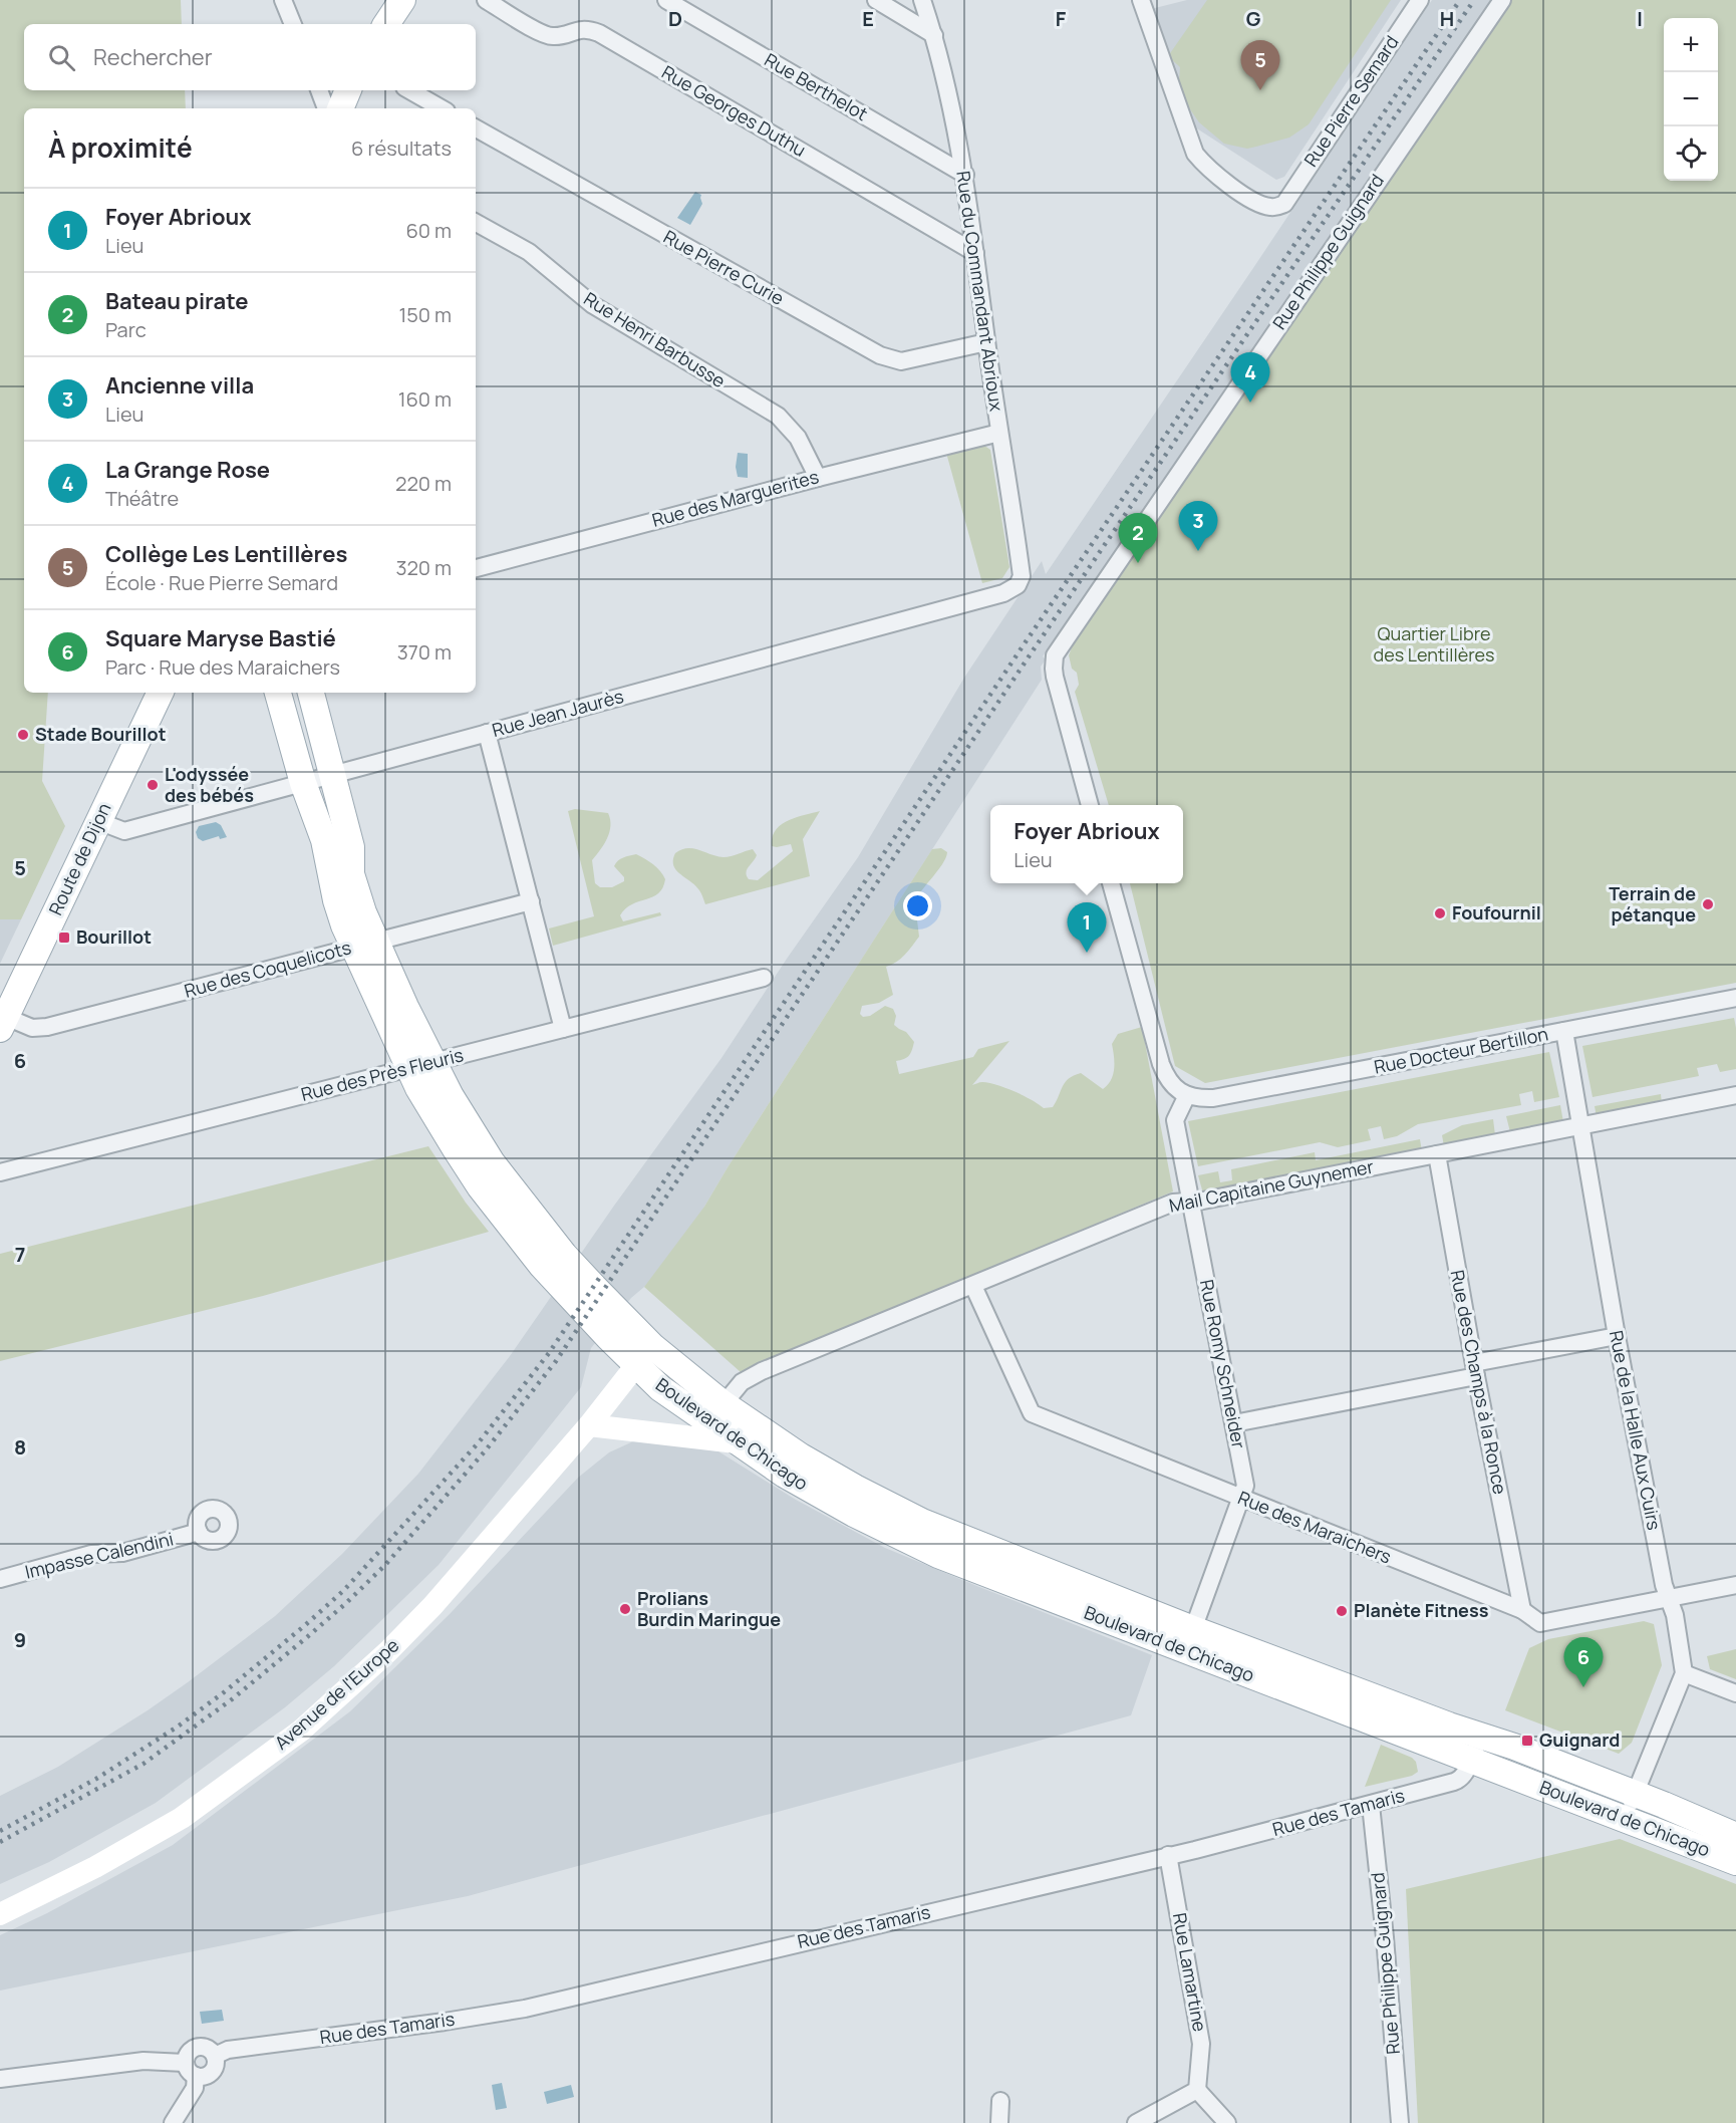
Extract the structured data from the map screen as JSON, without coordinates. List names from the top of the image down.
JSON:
{
  "streets": {
    "main road": ["Route de Dijon", "Boulevard de Chicago", "Avenue de l'Europe"],
    "street": [
      "Rue Berthelot",
      "Rue Pierre Semard",
      "Rue Georges Duthu",
      "Rue Philippe Guignard",
      "Rue Pierre Curie",
      "Rue du Commandant Abrioux",
      "Rue Henri Barbusse",
      "Rue des Marguerites",
      "Rue Jean Jaurès",
      "Rue des Coquelicots",
      "Rue Docteur Bertillon",
      "Rue des Près Fleuris",
      "Mail Capitaine Guynemer",
      "Rue Romy Schneider",
      "Rue des Champs à la Ronce",
      "Rue de la Halle Aux Cuirs",
      "Rue des Maraichers",
      "Impasse Calendini",
      "Rue des Tamaris",
      "Rue Lamartine"
    ]
  },
  "crossings": [
    ["Rue Berthelot", "Rue du Commandant Abrioux"],
    ["Rue Georges Duthu", "Rue du Commandant Abrioux"],
    ["Rue Philippe Guignard", "Rue des Tamaris"],
    ["Rue Pierre Curie", "Rue du Commandant Abrioux"],
    ["Rue du Commandant Abrioux", "Rue des Marguerites"],
    ["Rue du Commandant Abrioux", "Rue Jean Jaurès"],
    ["Rue Henri Barbusse", "Rue des Marguerites"],
    ["Rue Jean Jaurès", "Route de Dijon"],
    ["Route de Dijon", "Rue des Coquelicots"],
    ["Rue Docteur Bertillon", "Rue Romy Schneider"],
    ["Rue Docteur Bertillon", "Rue de la Halle Aux Cuirs"],
    ["Rue des Près Fleuris", "Boulevard de Chicago"],
    ["Mail Capitaine Guynemer", "Rue Romy Schneider"],
    ["Mail Capitaine Guynemer", "Rue des Champs à la Ronce"],
    ["Mail Capitaine Guynemer", "Rue de la Halle Aux Cuirs"],
    ["Mail Capitaine Guynemer", "Boulevard de Chicago"],
    ["Mail Capitaine Guynemer", "Rue des Maraichers"],
    ["Rue Romy Schneider", "Boulevard de Chicago"],
    ["Rue Romy Schneider", "Rue des Maraichers"],
    ["Rue des Champs à la Ronce", "Rue des Maraichers"],
    ["Rue de la Halle Aux Cuirs", "Rue des Maraichers"],
    ["Boulevard de Chicago", "Avenue de l'Europe"],
    ["Boulevard de Chicago", "Rue des Tamaris"],
    ["Rue des Tamaris", "Rue Lamartine"]
  ],
  "parks": ["Quartier Libre des Lentillères"],
  "places": {
    "other": [
      "Stade Bourillot",
      "L'odyssée des bébés",
      "Terrain de pétanque",
      "Foufournil",
      "Prolians Burdin Maringue",
      "Planète Fitness"
    ],
    "transit": ["Bourillot", "Guignard"]
  },
  "page": {
    "map_buttons": ["+", "−"],
    "search": "Rechercher",
    "pins": [
      "5",
      "4",
      "3",
      "2",
      "1",
      "6"
    ],
    "heading": ["À proximité", "6 résultats"],
    "list": [
      {
        "mark": "1",
        "name": "Foyer Abrioux",
        "note": "Lieu",
        "value": "60 m"
      },
      {
        "mark": "2",
        "name": "Bateau pirate",
        "note": "Parc",
        "value": "150 m"
      },
      {
        "mark": "3",
        "name": "Ancienne villa",
        "note": "Lieu",
        "value": "160 m"
      },
      {
        "mark": "4",
        "name": "La Grange Rose",
        "note": "Théâtre",
        "value": "220 m"
      },
      {
        "mark": "5",
        "name": "Collège Les Lentillères",
        "note": "École · Rue Pierre Semard",
        "value": "320 m"
      },
      {
        "mark": "6",
        "name": "Square Maryse Bastié",
        "note": "Parc · Rue des Maraichers",
        "value": "370 m"
      }
    ],
    "popup": ["Foyer Abrioux", "Lieu"]
  },
  "grid": {
    "columns": [
      "D",
      "E",
      "F",
      "G",
      "H",
      "I"
    ],
    "rows": [
      "5",
      "6",
      "7",
      "8",
      "9"
    ]
  }
}
